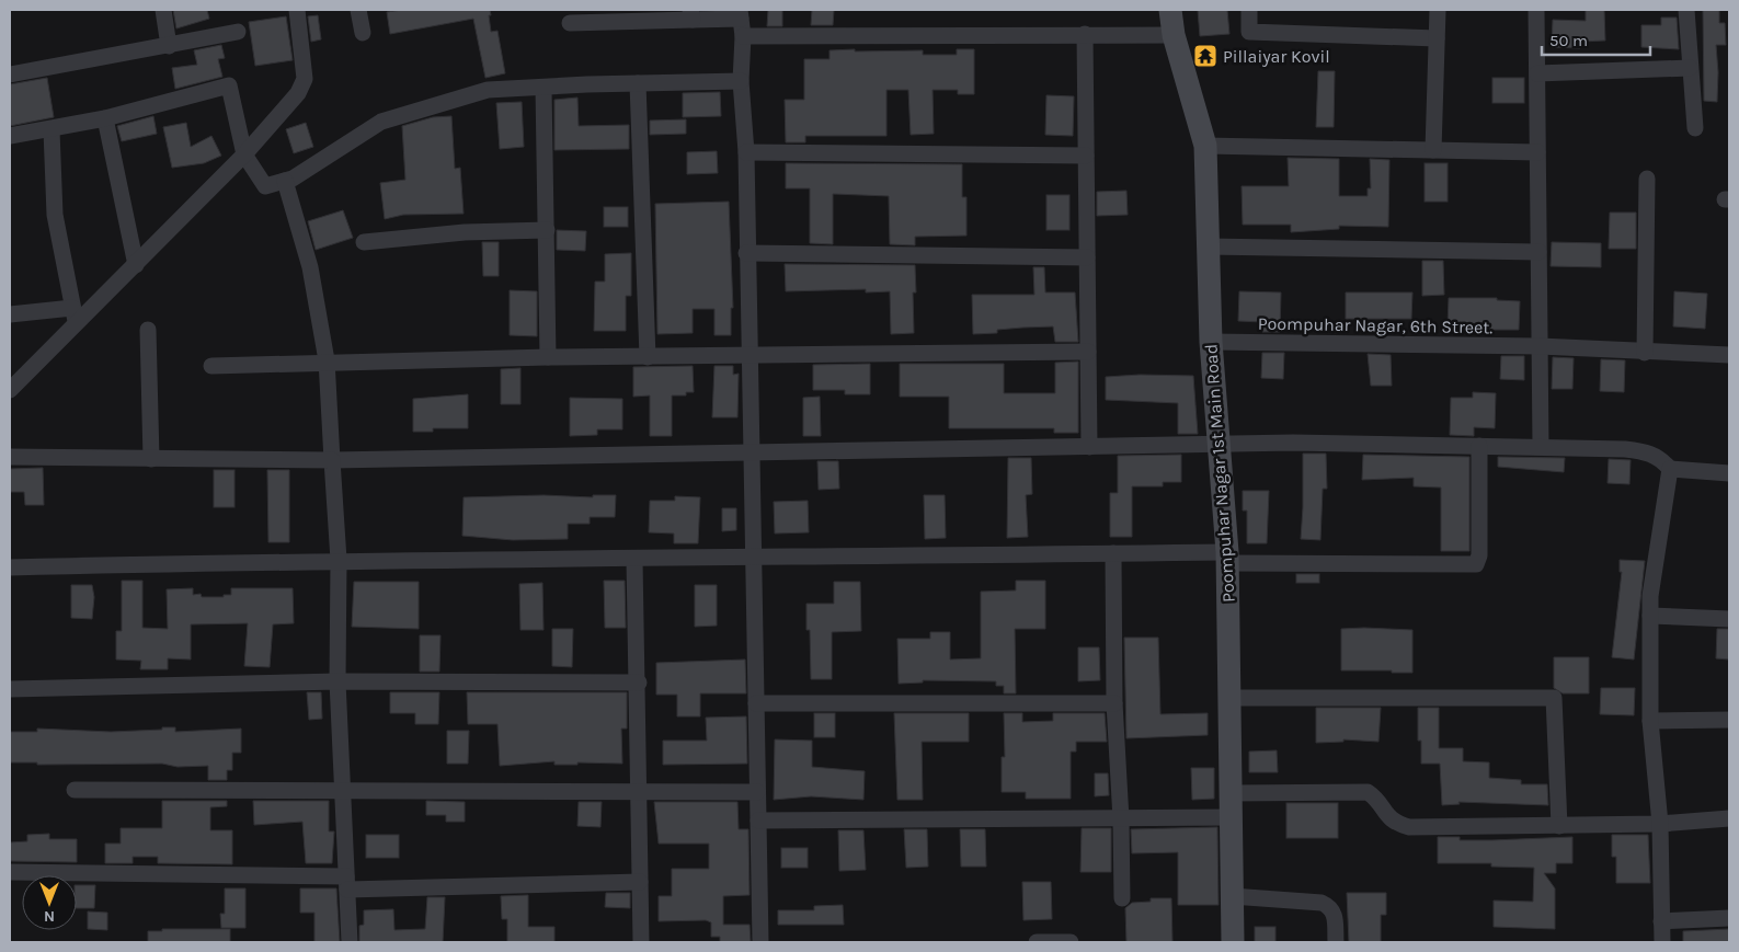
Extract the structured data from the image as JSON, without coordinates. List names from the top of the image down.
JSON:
{
  "streets": {
    "main road": ["Poompuhar Nagar 1st Main Road"],
    "street": ["Poompuhar Nagar, 6th Street."]
  },
  "crossings": [
    ["Poompuhar Nagar, 6th Street.", "Poompuhar Nagar 1st Main Road"]
  ],
  "places": {
    "temple": ["Pillaiyar Kovil"]
  },
  "scale_bar": "50 m",
  "north": "bottom"
}
